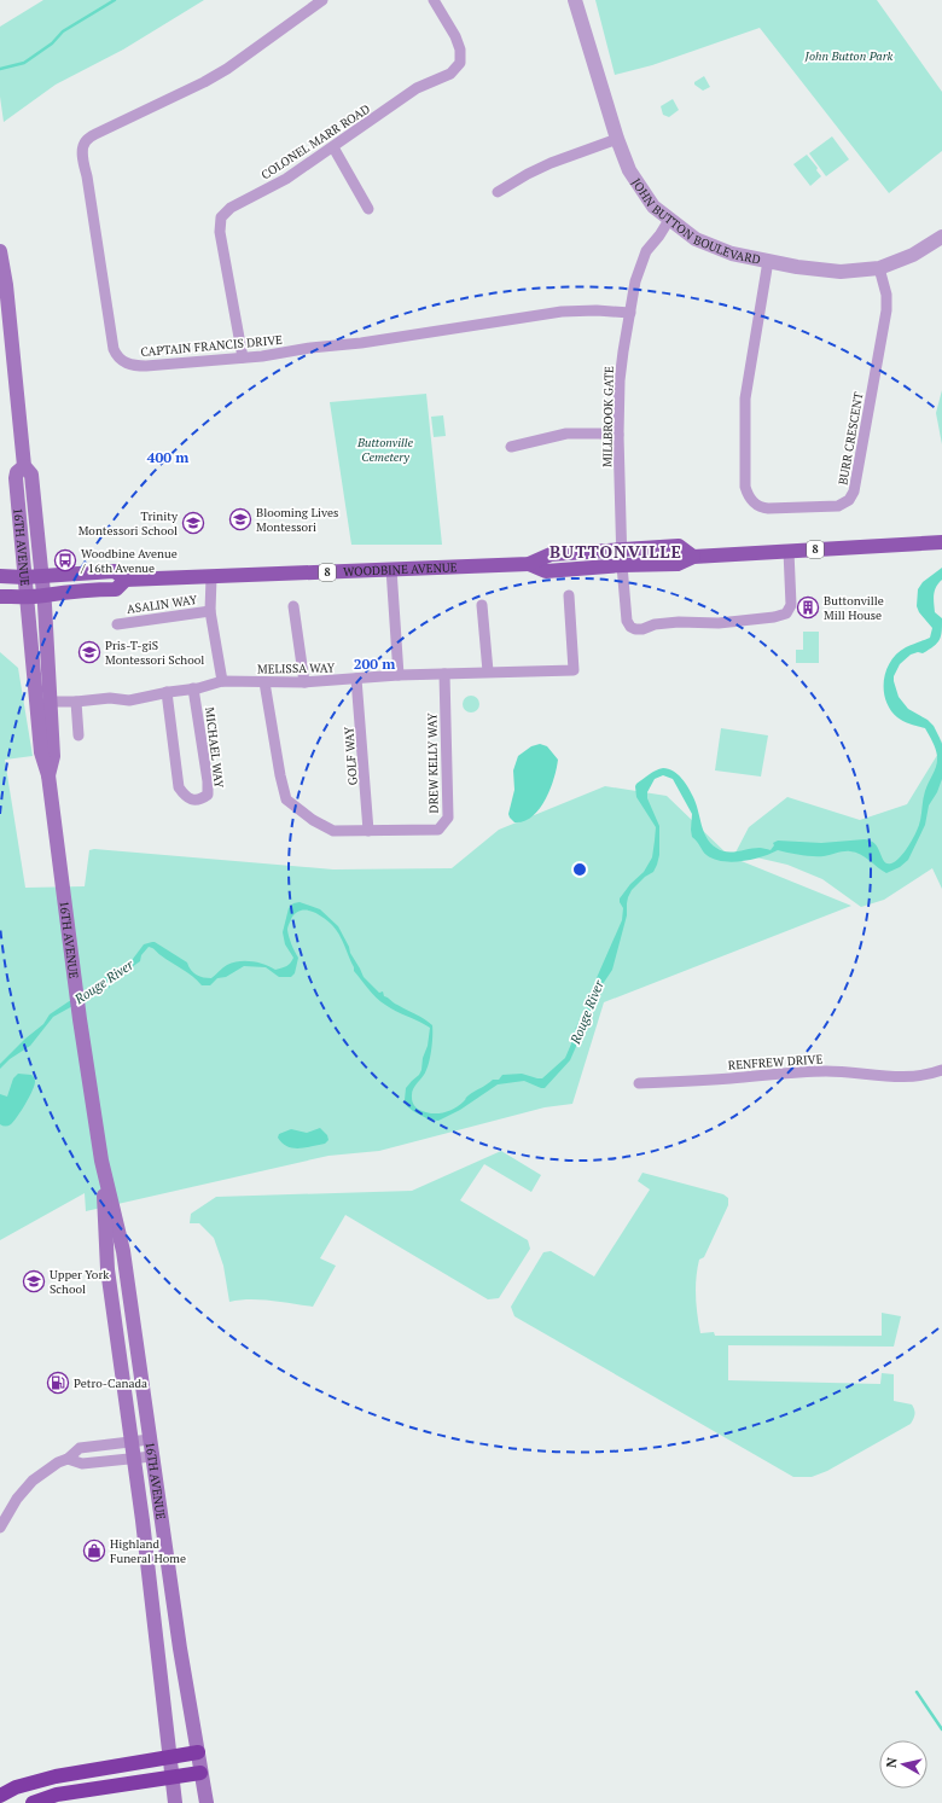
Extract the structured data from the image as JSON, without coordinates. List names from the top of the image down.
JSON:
{
  "streets": {
    "main road": ["16TH AVENUE", "8", "WOODBINE AVENUE"],
    "street": [
      "COLONEL MARR ROAD",
      "JOHN BUTTON BOULEVARD",
      "CAPTAIN FRANCIS DRIVE",
      "MILLBROOK GATE",
      "BURR CRESCENT",
      "ASALIN WAY",
      "MELISSA WAY",
      "MICHAEL WAY",
      "GOLF WAY",
      "DREW KELLY WAY",
      "RENFREW DRIVE"
    ]
  },
  "crossings": [
    ["COLONEL MARR ROAD", "CAPTAIN FRANCIS DRIVE"],
    ["JOHN BUTTON BOULEVARD", "MILLBROOK GATE"],
    ["JOHN BUTTON BOULEVARD", "BURR CRESCENT"],
    ["CAPTAIN FRANCIS DRIVE", "MILLBROOK GATE"],
    ["MILLBROOK GATE", "WOODBINE AVENUE"],
    ["16TH AVENUE", "WOODBINE AVENUE"],
    ["16TH AVENUE", "MELISSA WAY"],
    ["MELISSA WAY", "MICHAEL WAY"],
    ["MELISSA WAY", "GOLF WAY"],
    ["MELISSA WAY", "DREW KELLY WAY"],
    ["GOLF WAY", "DREW KELLY WAY"]
  ],
  "districts": ["BUTTONVILLE"],
  "water": ["Rouge River"],
  "parks": ["John Button Park", "Buttonville Cemetery"],
  "places": {
    "school or university": [
      "Blooming Lives Montessori",
      "Trinity Montessori School",
      "Pris-T-giS Montessori School",
      "Upper York School"
    ],
    "bus stop": ["Woodbine Avenue / 16th Avenue"],
    "building": ["Buttonville Mill House"],
    "fuel station": ["Petro-Canada"],
    "shop": ["Highland Funeral Home"]
  },
  "north": "left",
  "rings": ["400 m", "200 m"]
}
